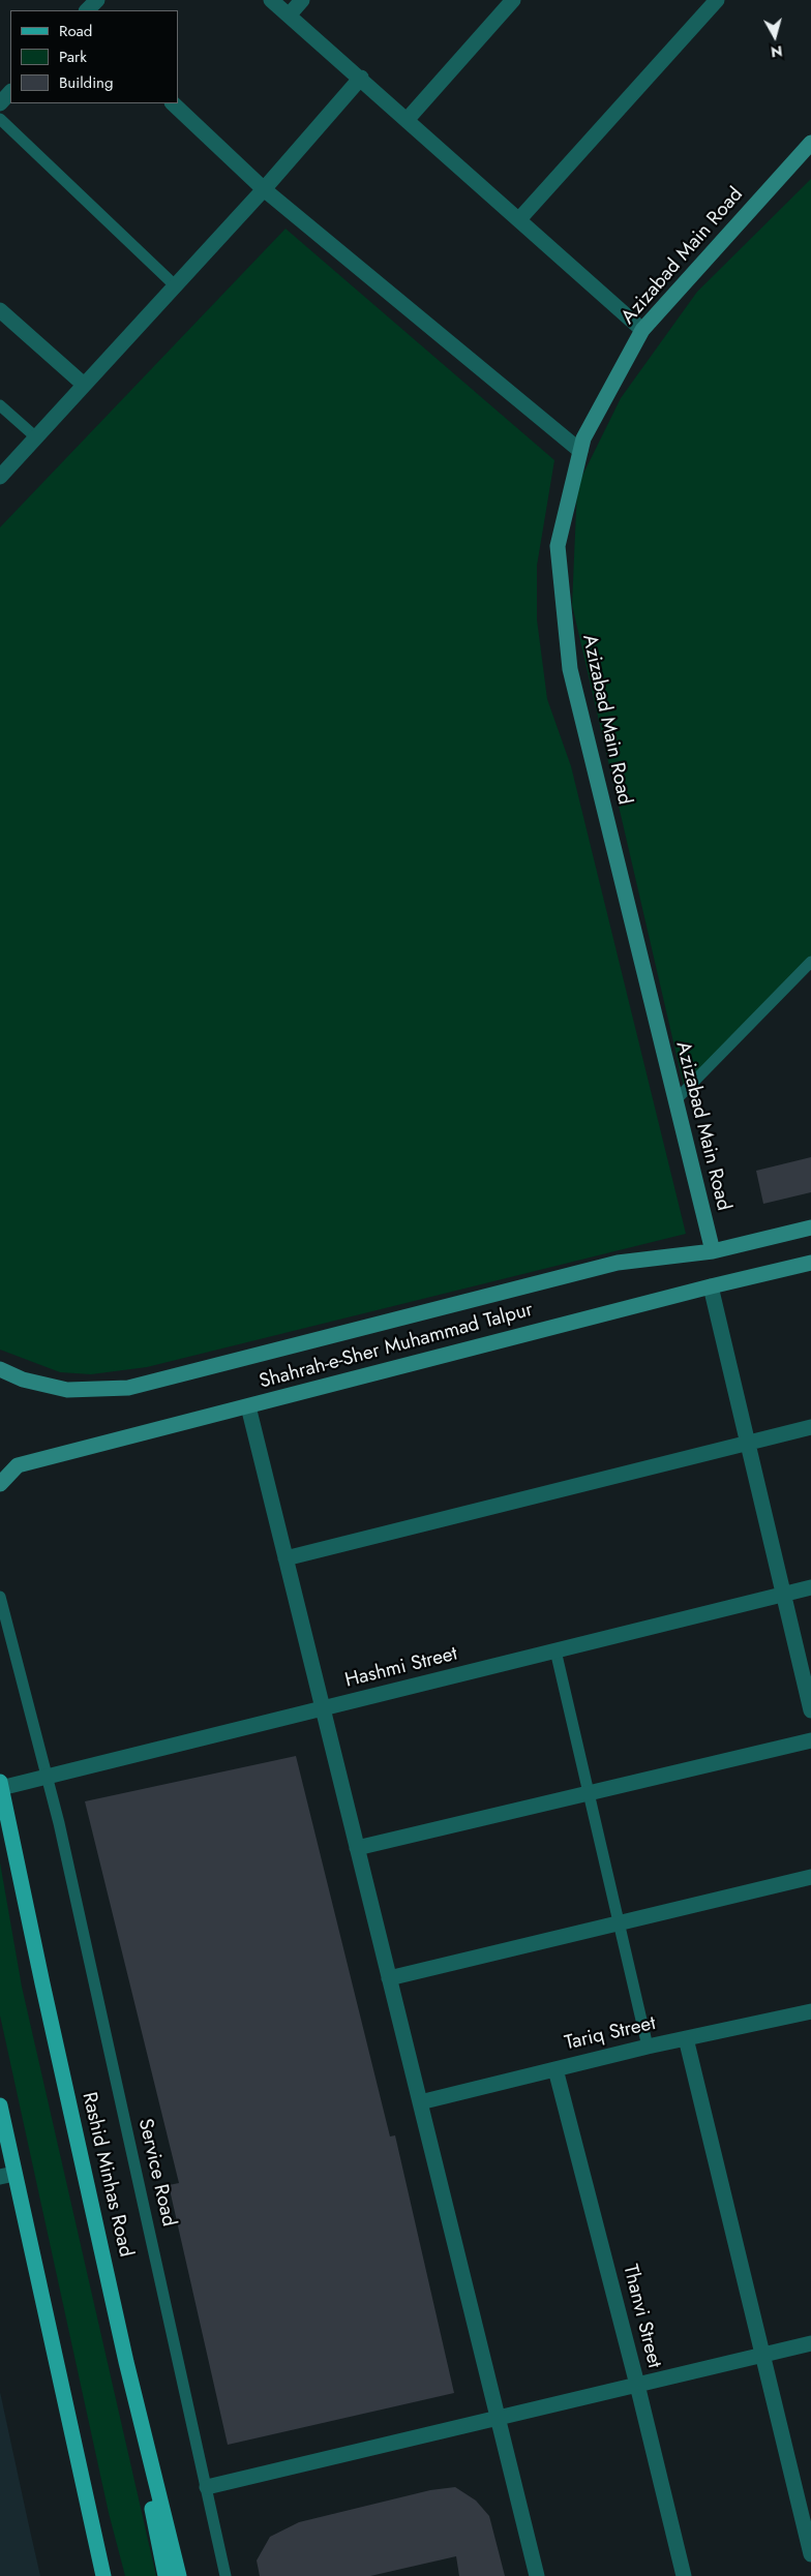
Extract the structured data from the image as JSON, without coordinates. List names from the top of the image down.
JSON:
{
  "streets": {
    "main road": ["Azizabad Main Road", "Shahrah-e-Sher Muhammad Talpur", "Rashid Minhas Road"],
    "street": ["Hashmi Street", "Tariq Street", "Thanvi Street"],
    "lane": ["Service Road"]
  },
  "crossings": [
    ["Azizabad Main Road", "Shahrah-e-Sher Muhammad Talpur"],
    ["Hashmi Street", "Service Road"],
    ["Hashmi Street", "Rashid Minhas Road"],
    ["Tariq Street", "Thanvi Street"]
  ],
  "legend": ["Road", "Park", "Building"],
  "north": "bottom"
}
